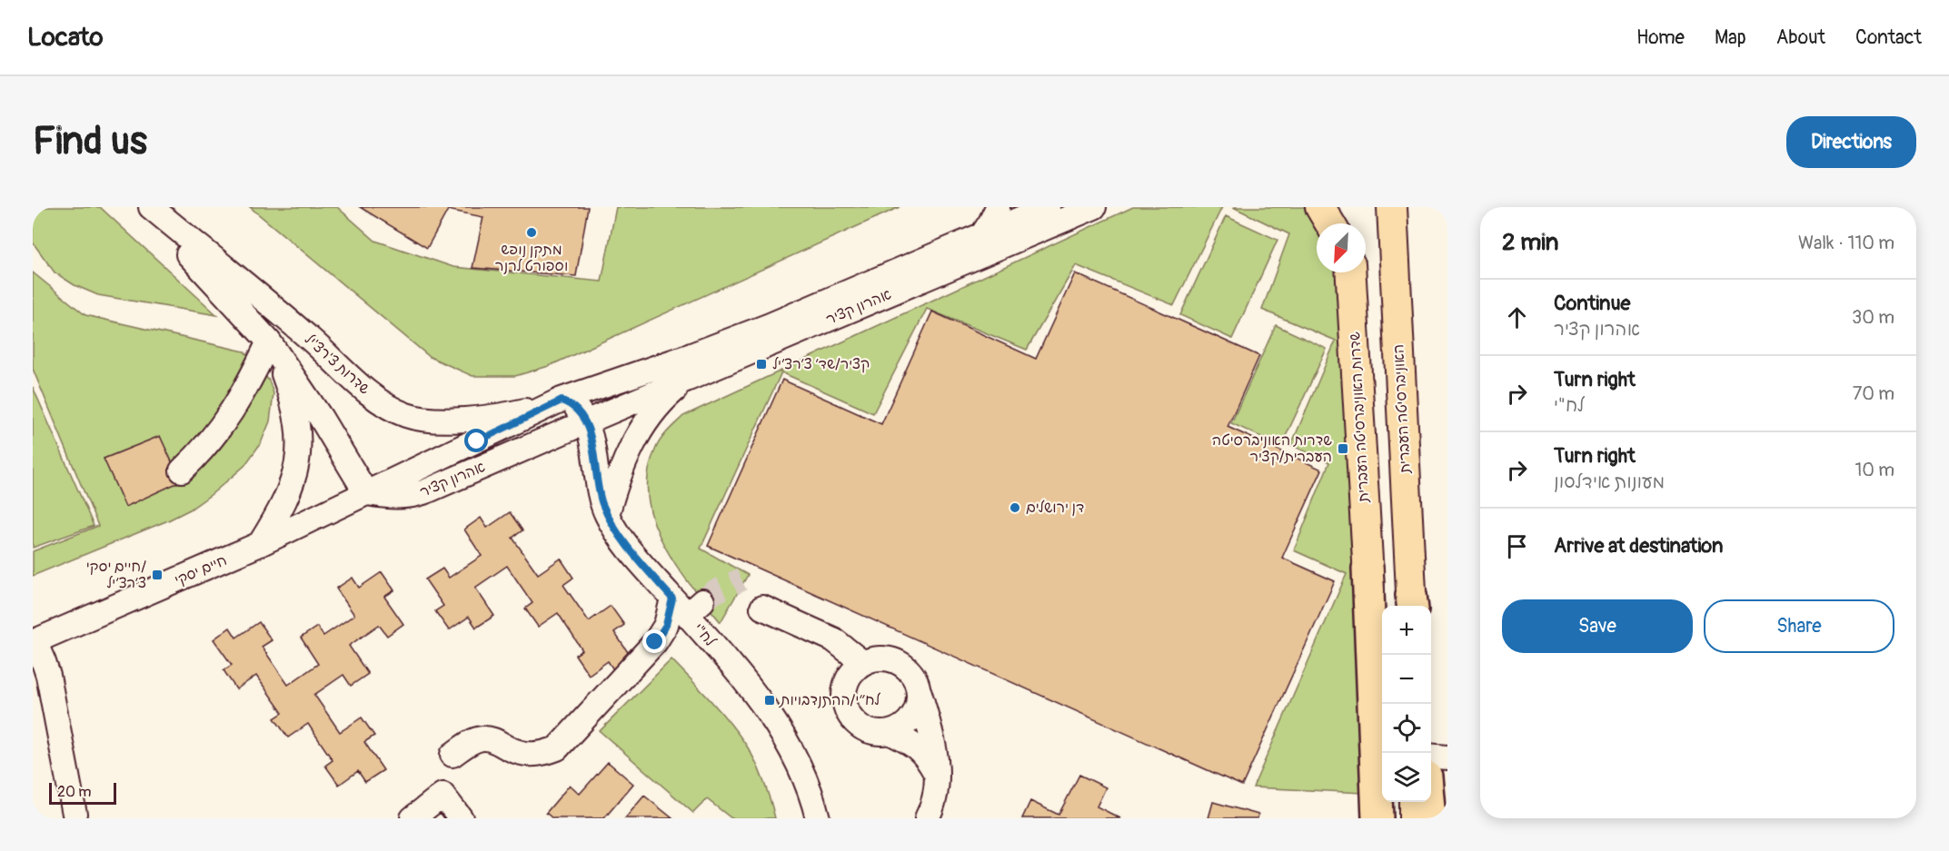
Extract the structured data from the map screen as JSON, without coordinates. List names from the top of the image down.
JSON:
{
  "streets": {
    "main road": ["האוניברסיטה העברית", "שדרות האוניברסיטה העברית"],
    "street": [
      "אהרון קציר",
      "שדרות צ'רצ'יל",
      "חיים יסקי",
      "לח\"י"
    ]
  },
  "crossings": [
    ["אהרון קציר", "שדרות צ'רצ'יל"],
    ["אהרון קציר", "חיים יסקי"],
    ["אהרון קציר", "לח\"י"],
    ["שדרות צ'רצ'יל", "לח\"י"]
  ],
  "places": {
    "other": ["מתקן נופש וספורט לרנר", "דן ירושלים"],
    "transit": [
      "קציר/שד׳ צ׳רצ׳יל",
      "שדרות האוניברסיטה העברית/קציר",
      "חיים יסקי/ צ׳רצ׳יל",
      "לח״י/ההתנדבויות"
    ]
  },
  "scale_bar": "20 m",
  "north": "bottom left",
  "page": {
    "header": "Locato",
    "nav": [
      "Home",
      "Map",
      "About",
      "Contact"
    ],
    "buttons": [
      "Directions",
      ["Save", "Share"]
    ],
    "title": "Find us",
    "heading": ["2 min", "Walk · 110 m"],
    "list": [
      ["Continue", "אהרון קציר", "30 m"],
      ["Turn right", "לח\"י", "70 m"],
      ["Turn right", "מעונות אידלסון", "10 m"],
      "Arrive at destination"
    ],
    "map_buttons": ["+", "−"],
    "scale": "20 m"
  }
}
